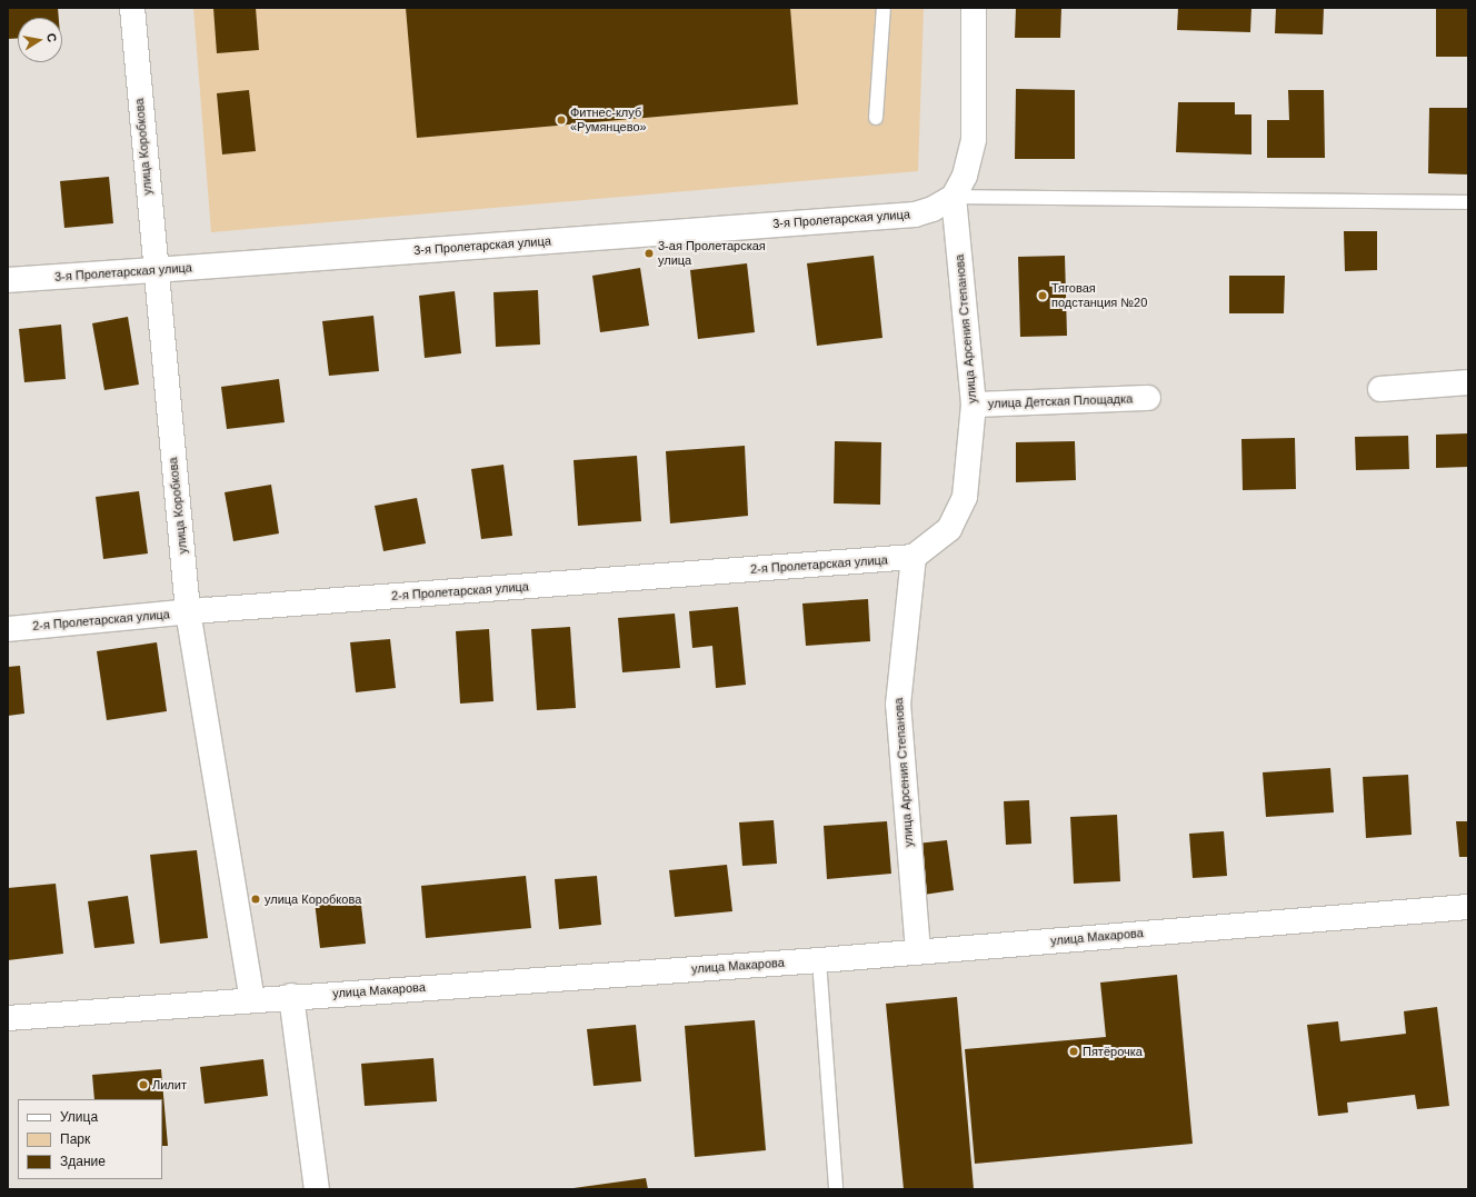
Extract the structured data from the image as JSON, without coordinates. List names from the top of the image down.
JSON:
{
  "streets": {
    "street": [
      "улица Коробкова",
      "3-я Пролетарская улица",
      "улица Арсения Степанова",
      "улица Детская Площадка",
      "2-я Пролетарская улица",
      "улица Макарова"
    ]
  },
  "crossings": [
    ["улица Коробкова", "3-я Пролетарская улица"],
    ["улица Коробкова", "2-я Пролетарская улица"],
    ["улица Коробкова", "улица Макарова"],
    ["3-я Пролетарская улица", "улица Арсения Степанова"],
    ["улица Арсения Степанова", "улица Детская Площадка"],
    ["улица Арсения Степанова", "2-я Пролетарская улица"],
    ["улица Арсения Степанова", "улица Макарова"]
  ],
  "places": [
    "Фитнес-клуб «Румянцево»",
    "3-ая Пролетарская улица",
    "Тяговая подстанция №20",
    "улица Коробкова",
    "Пятёрочка",
    "Лилит"
  ],
  "legend": ["Улица", "Парк", "Здание"],
  "north": "right"
}
